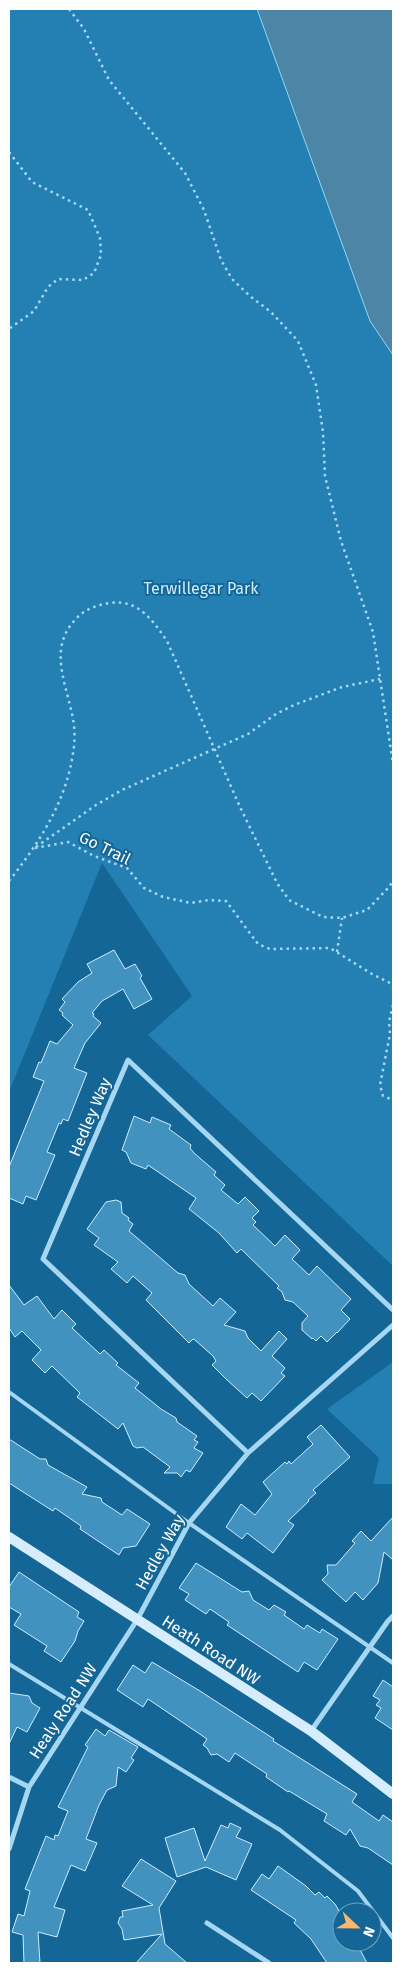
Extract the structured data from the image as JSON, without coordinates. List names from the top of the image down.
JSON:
{
  "streets": {
    "street": ["Hedley Way", "Heath Road NW", "Healy Road NW"],
    "path": ["Go Trail"]
  },
  "crossings": [
    ["Hedley Way", "Heath Road NW"],
    ["Hedley Way", "Healy Road NW"],
    ["Heath Road NW", "Healy Road NW"]
  ],
  "parks": ["Terwillegar Park"],
  "north": "right"
}
